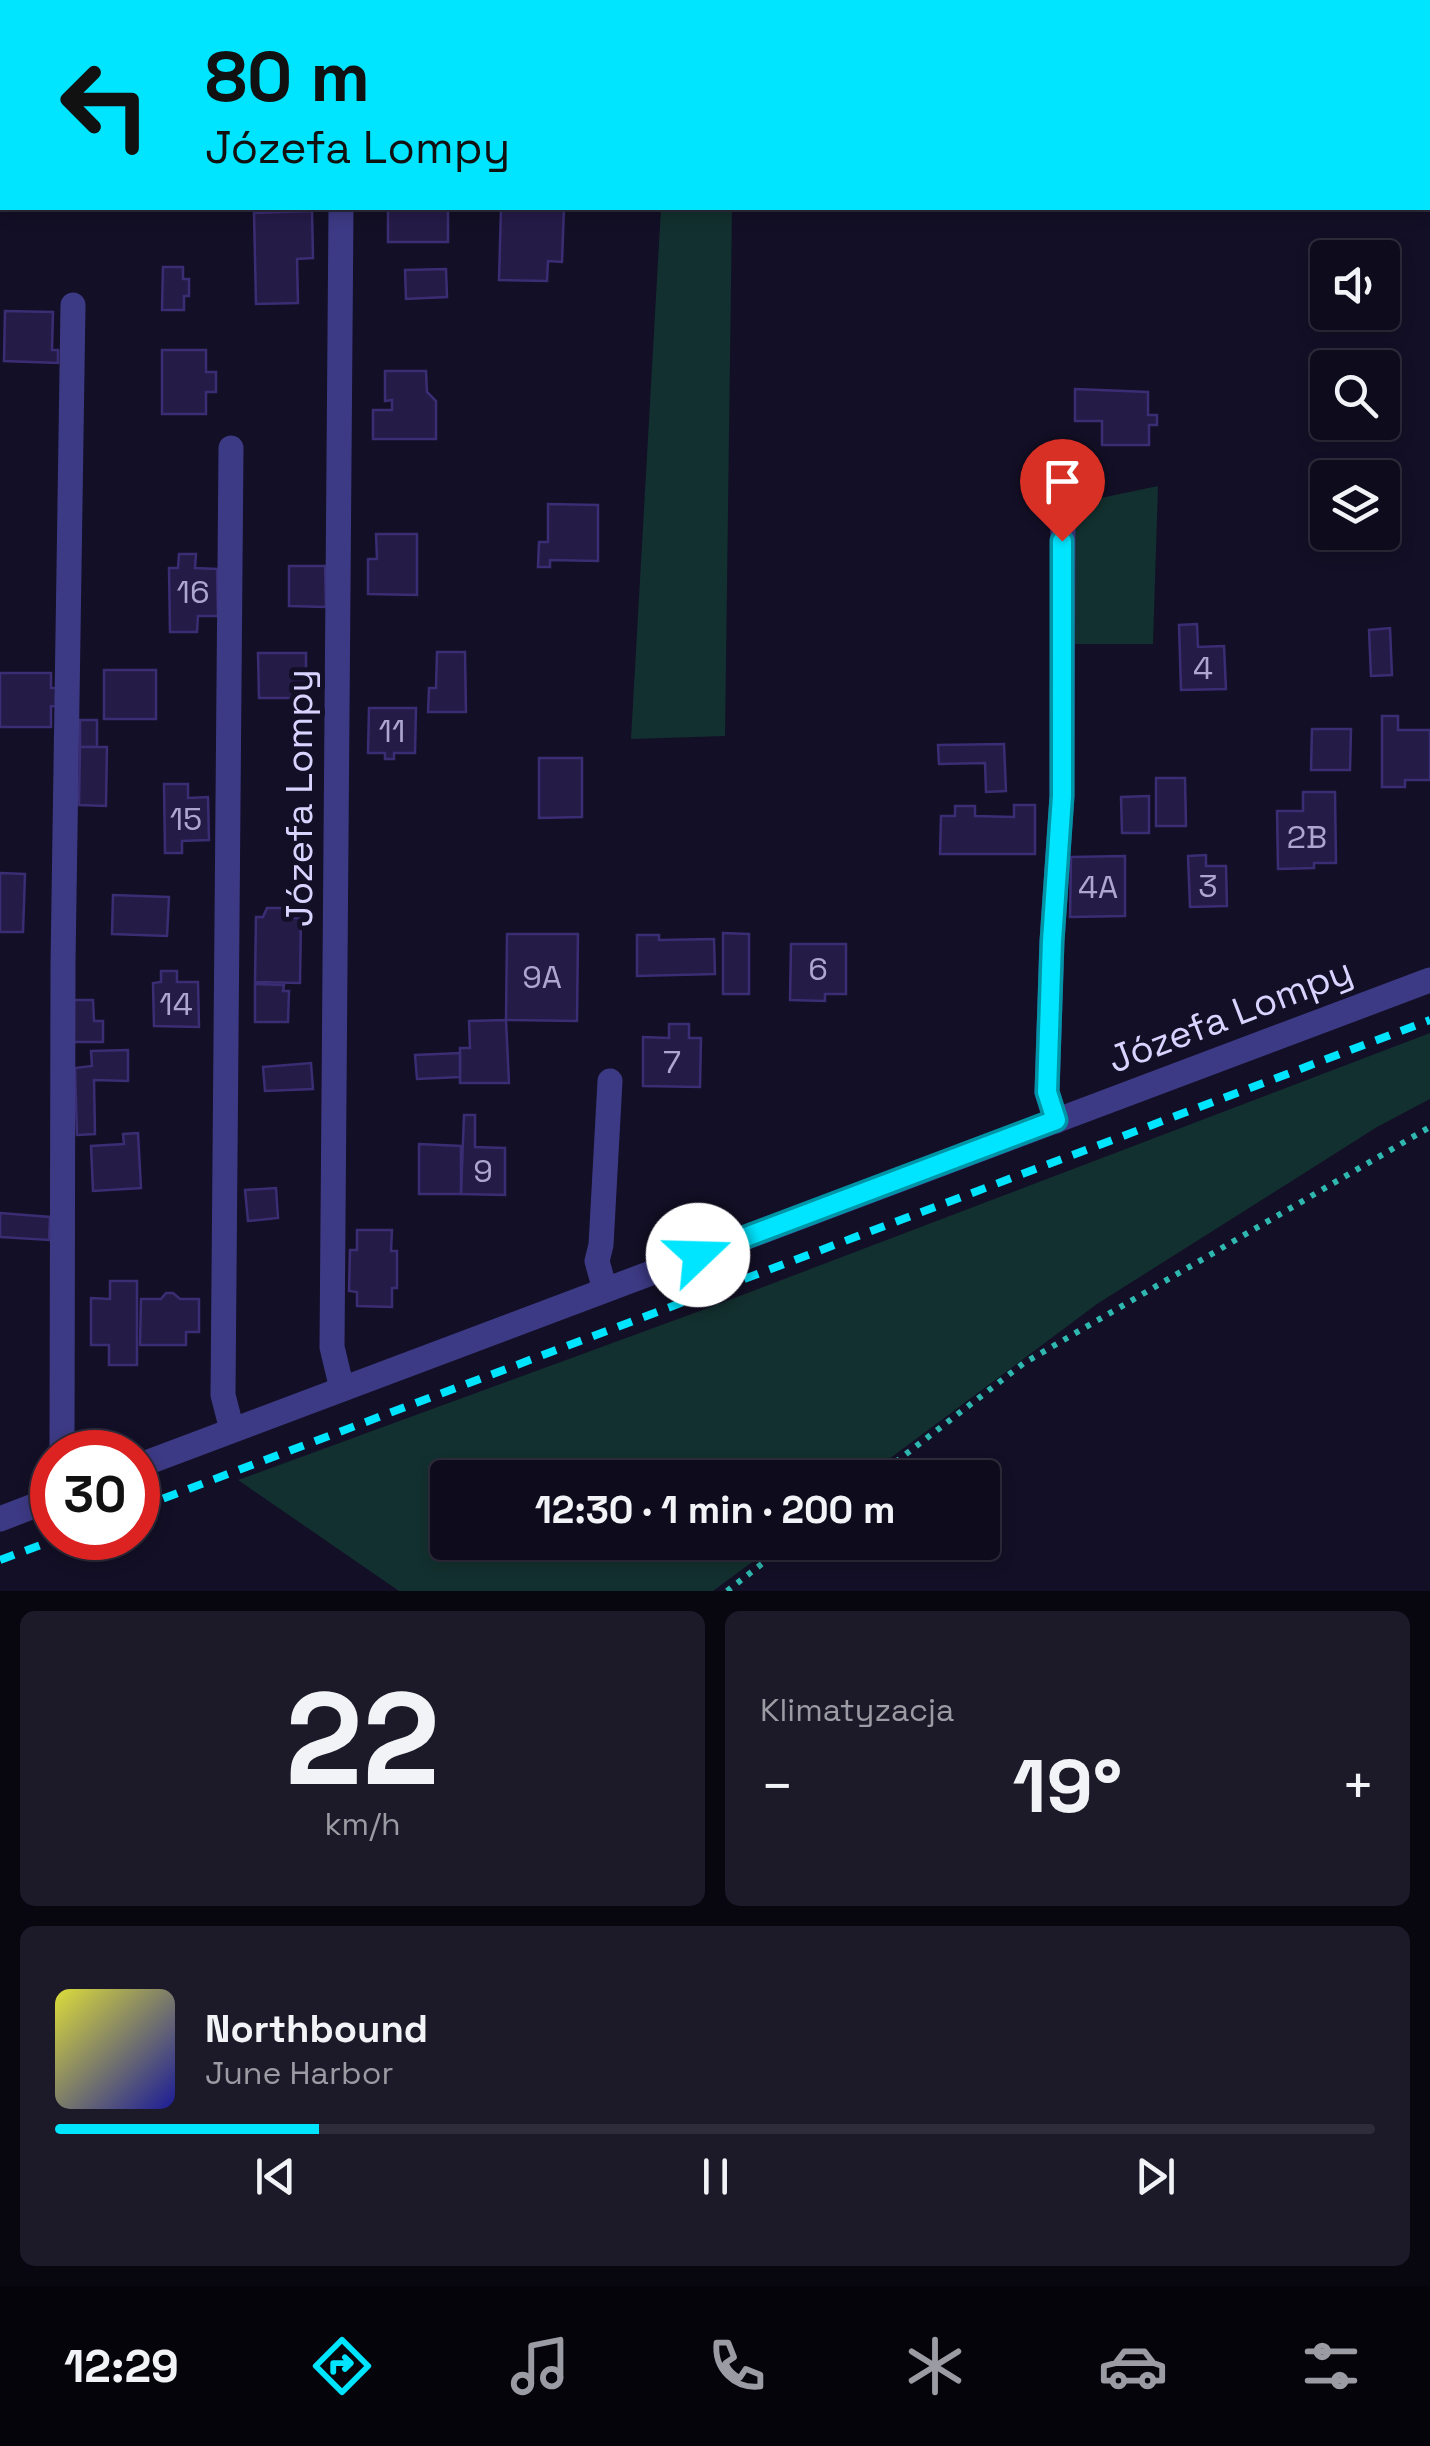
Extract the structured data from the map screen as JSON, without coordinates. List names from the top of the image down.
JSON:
{
  "streets": {
    "street": ["Józefa Lompy"]
  },
  "house_numbers": [
    "16",
    "4",
    "11",
    "15",
    "2B",
    "3",
    "4A",
    "6",
    "9A",
    "14",
    "7",
    "9"
  ],
  "page": {
    "turn": ["80 m", "Józefa Lompy"],
    "limit": "30",
    "trip": "12:30 · 1 min · 200 m",
    "tile": [
      ["22", "km/h"],
      "Klimatyzacja"
    ],
    "heat": ["−", "19°", "+"],
    "song": ["Northbound", "June Harbor"],
    "tabs": "12:29"
  }
}
